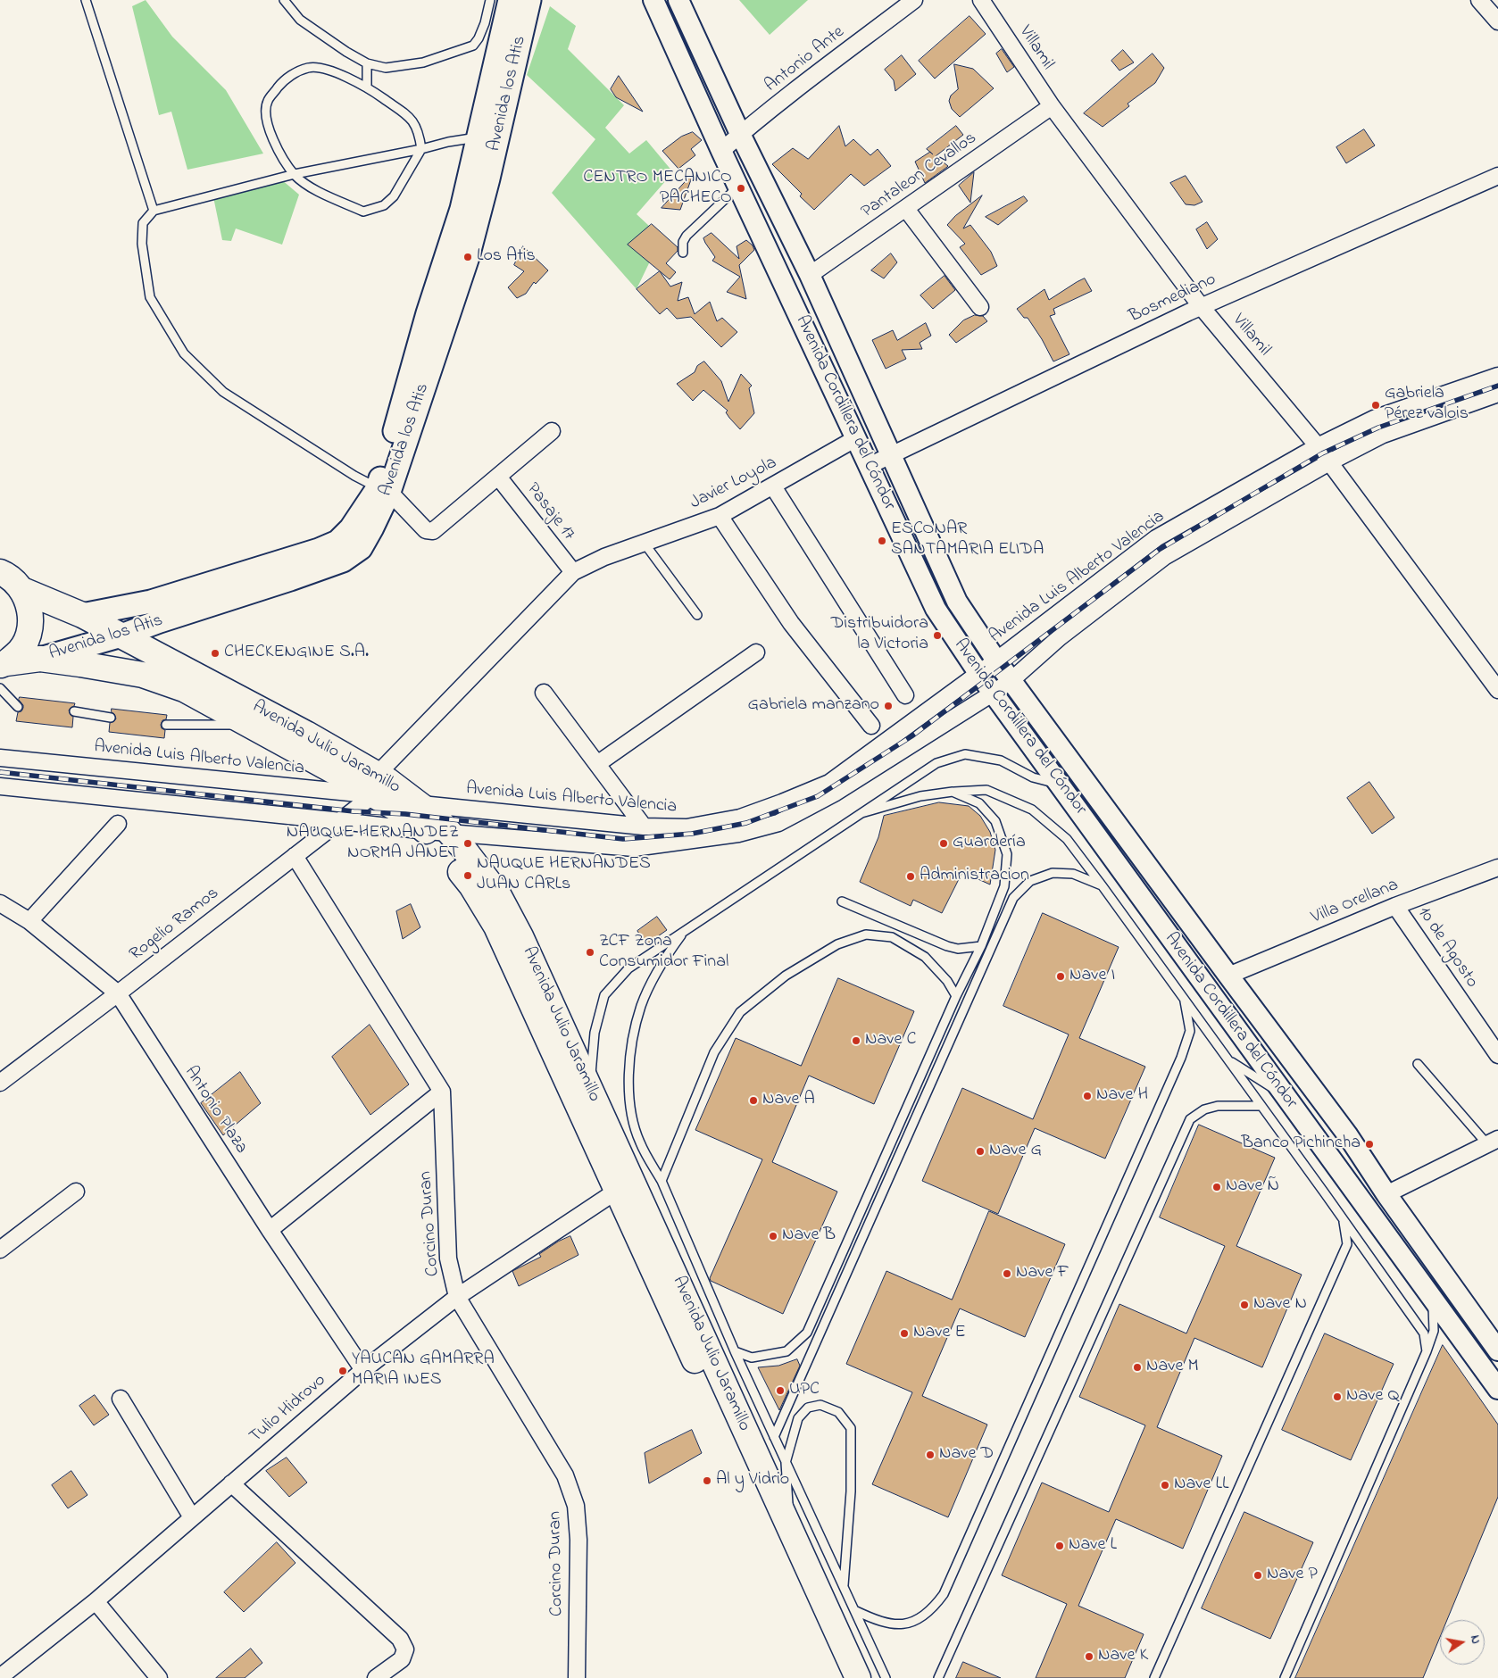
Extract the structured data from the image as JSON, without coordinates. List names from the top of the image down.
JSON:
{
  "streets": {
    "main road": ["Avenida los Atis", "Avenida Julio Jaramillo"],
    "street": [
      "Villamil",
      "Antonio Ante",
      "Pantaleon Cevallos",
      "Bosmediano",
      "Avenida Cordillera del Cóndor",
      "Javier Loyola",
      "Pasaje 17",
      "Avenida Luis Alberto Valencia",
      "Villa Orellana",
      "Rogelio Ramos",
      "10 de Agosto",
      "Antonio Plaza",
      "Corcino Duran",
      "Tulio Hidrovo"
    ]
  },
  "crossings": [
    ["Villamil", "Pantaleon Cevallos"],
    ["Villamil", "Bosmediano"],
    ["Villamil", "Avenida Luis Alberto Valencia"],
    ["Antonio Ante", "Avenida Cordillera del Cóndor"],
    ["Avenida los Atis", "Avenida Julio Jaramillo"],
    ["Pantaleon Cevallos", "Avenida Cordillera del Cóndor"],
    ["Bosmediano", "Avenida Cordillera del Cóndor"],
    ["Avenida Cordillera del Cóndor", "Javier Loyola"],
    ["Avenida Cordillera del Cóndor", "Avenida Luis Alberto Valencia"],
    ["Avenida Cordillera del Cóndor", "Villa Orellana"],
    ["Javier Loyola", "Pasaje 17"],
    ["Javier Loyola", "Avenida Luis Alberto Valencia"],
    ["Javier Loyola", "Avenida Julio Jaramillo"],
    ["Javier Loyola", "Rogelio Ramos"],
    ["Avenida Luis Alberto Valencia", "Avenida Julio Jaramillo"],
    ["Avenida Luis Alberto Valencia", "Rogelio Ramos"],
    ["Avenida Julio Jaramillo", "Rogelio Ramos"],
    ["Avenida Julio Jaramillo", "Tulio Hidrovo"],
    ["Villa Orellana", "10 de Agosto"],
    ["Rogelio Ramos", "Antonio Plaza"],
    ["Rogelio Ramos", "Corcino Duran"],
    ["Antonio Plaza", "Tulio Hidrovo"],
    ["Corcino Duran", "Tulio Hidrovo"]
  ],
  "places": [
    "CENTRO MECANICO PACHECO",
    "Los Atis",
    "Gabriela Pérez valois",
    "ESCONAR SANTAMARIA ELIDA",
    "Distribuidora la Victoria",
    "CHECKENGINE S.A.",
    "Gabriela manzano",
    "NAUQUE HERNANDEZ NORMA JANET",
    "Guardería",
    "NAUQUE HERNANDES JUAN CARLs",
    "Administracion",
    "ZCF Zona Consumidor Final",
    "Nave I",
    "Nave C",
    "Nave H",
    "Nave A",
    "Banco Pichincha",
    "Nave G",
    "Nave Ñ",
    "Nave B",
    "Nave F",
    "Nave N",
    "Nave E",
    "Nave M",
    "YAUCAN GAMARRA MARIA INES",
    "UPC",
    "Nave Q",
    "Nave D",
    "Al y Vidrio",
    "Nave LL",
    "Nave L",
    "Nave P",
    "Nave K"
  ],
  "north": "right"
}
